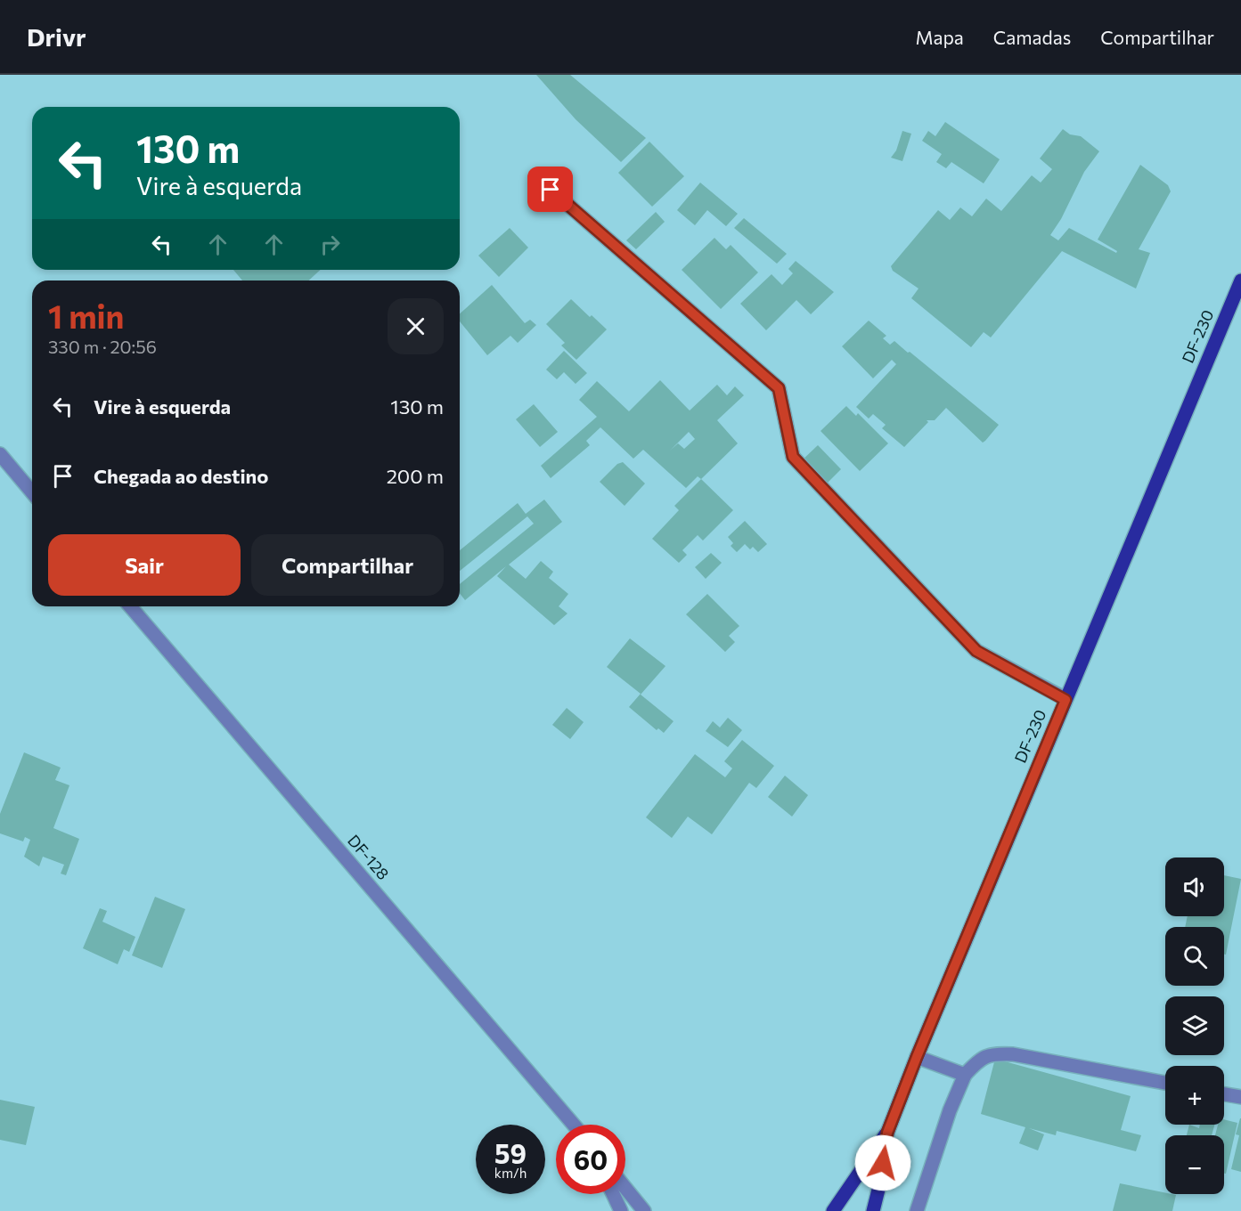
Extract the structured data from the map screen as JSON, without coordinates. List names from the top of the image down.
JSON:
{
  "streets": {
    "main road": ["DF-230"],
    "street": ["DF-128"]
  },
  "page": {
    "header": "Drivr",
    "nav": ["Mapa", "Camadas", "Compartilhar"],
    "turn": ["130 m", "Vire à esquerda"],
    "heading": ["1 min", "330 m · 20:56"],
    "list": [
      {
        "name": "Vire à esquerda",
        "value": "130 m"
      },
      {
        "name": "Chegada ao destino",
        "value": "200 m"
      }
    ],
    "buttons": ["Sair", "Compartilhar"],
    "map_buttons": ["+", "−"],
    "speed": "59 km/h",
    "limit": "60"
  }
}
